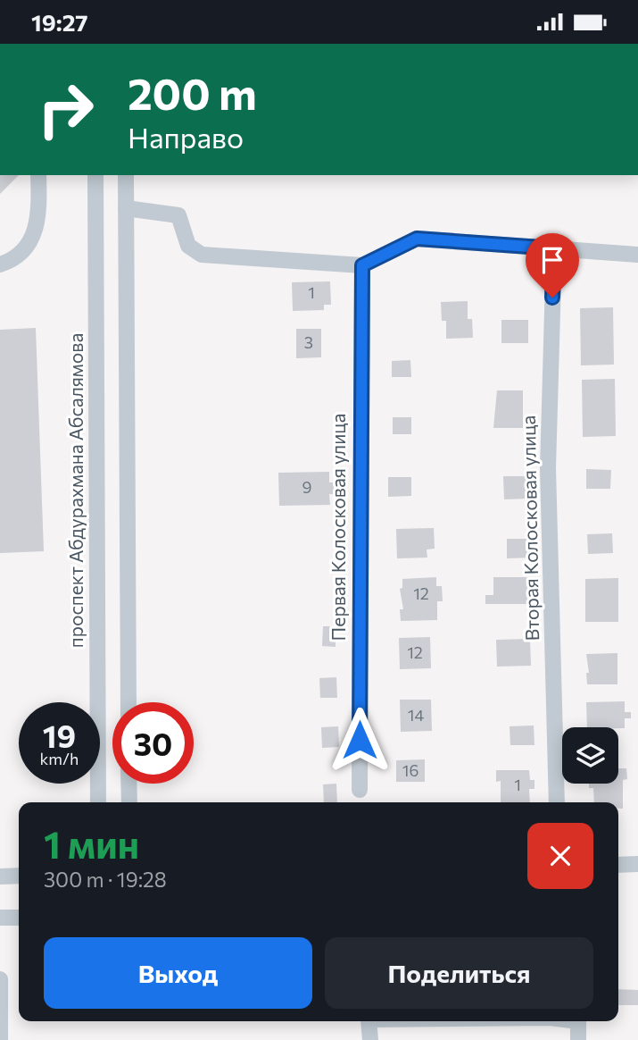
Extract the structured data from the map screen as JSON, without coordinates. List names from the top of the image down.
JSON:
{
  "streets": {
    "street": ["проспект Абдурахмана Абсалямова", "Первая Колосковая улица", "Вторая Колосковая улица"]
  },
  "house_numbers": [
    "1",
    "3",
    "9",
    "12",
    "12",
    "14",
    "16",
    "1"
  ],
  "page": {
    "status": "19:27",
    "turn": ["200 m", "Направо"],
    "speed": "19 km/h",
    "limit": "30",
    "heading": ["1 мин", "300 m · 19:28"],
    "buttons": ["Выход", "Поделиться"]
  }
}
